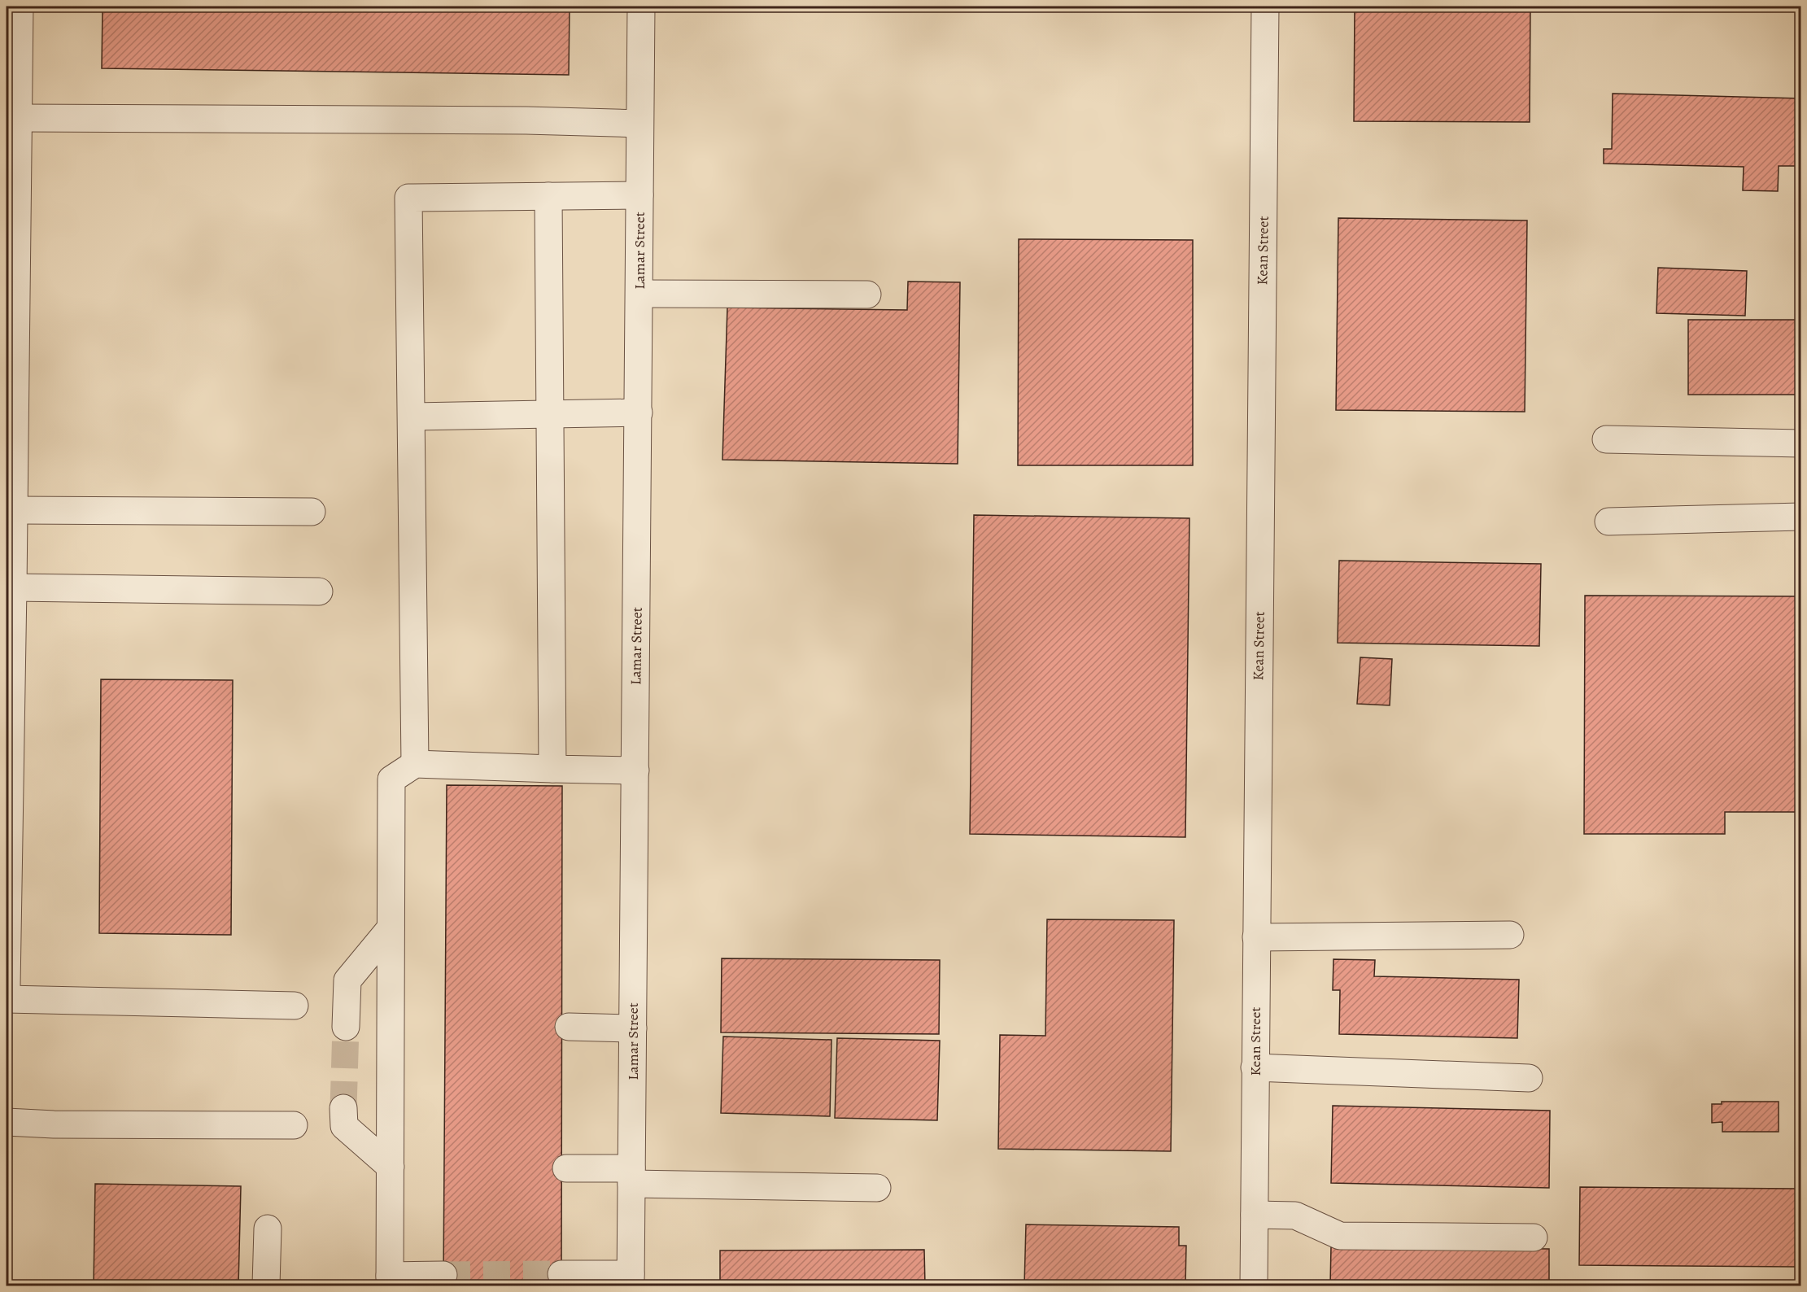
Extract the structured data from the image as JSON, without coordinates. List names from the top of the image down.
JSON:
{
  "streets": {
    "street": ["Lamar Street", "Kean Street"]
  }
}
